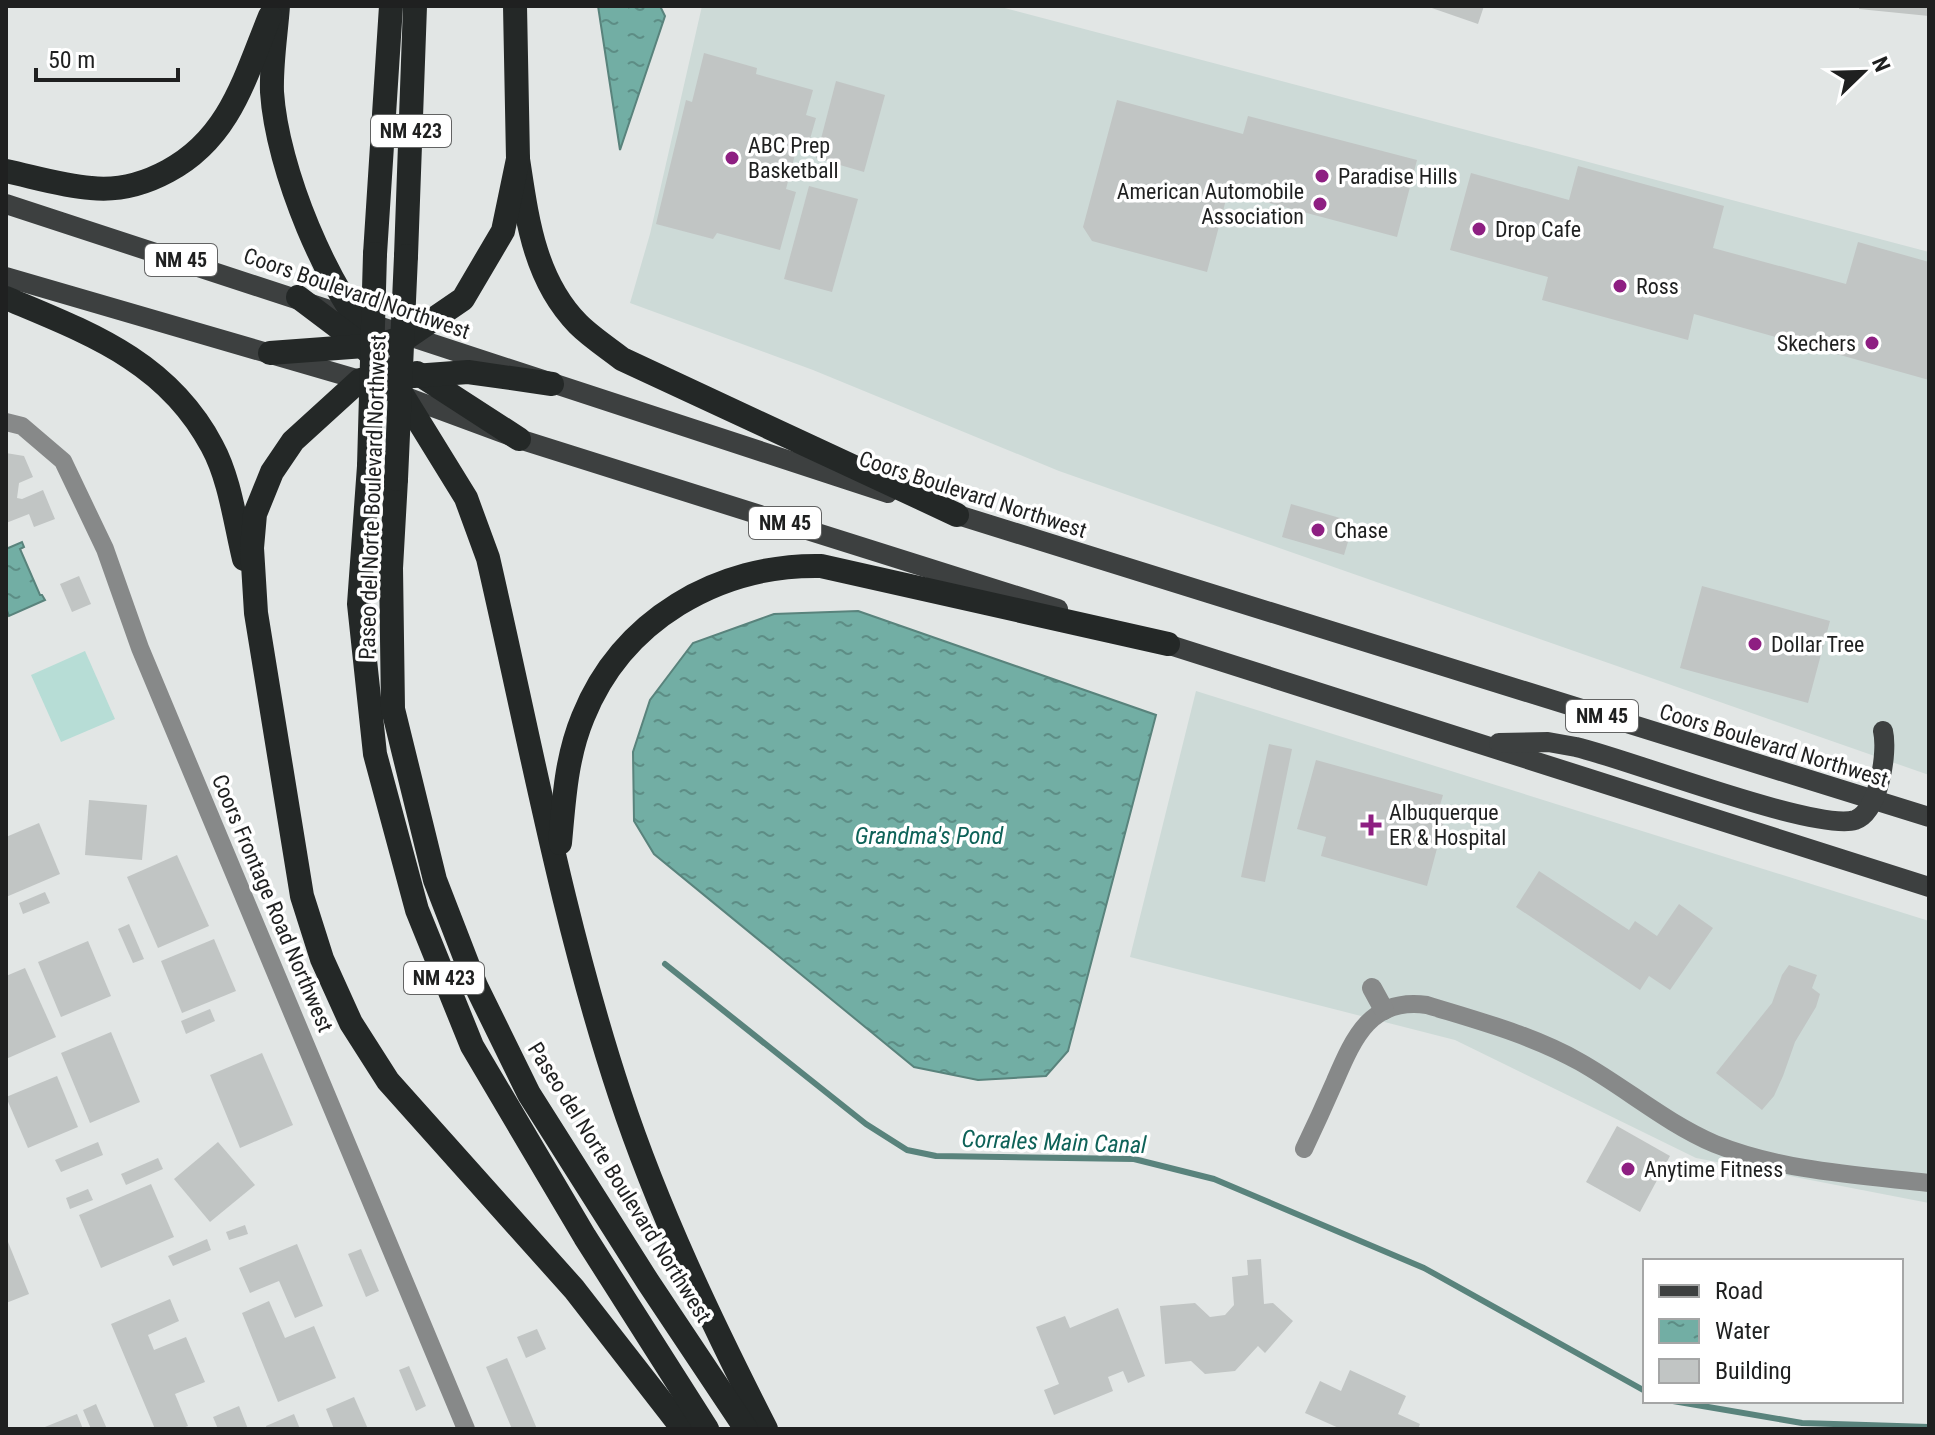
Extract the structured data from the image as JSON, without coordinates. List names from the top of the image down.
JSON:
{
  "streets": {
    "highway": ["NM 423", "Paseo del Norte Boulevard Northwest"],
    "main road": ["NM 45", "Coors Boulevard Northwest"],
    "street": ["Coors Frontage Road Northwest"]
  },
  "water": ["Grandma's Pond", "Corrales Main Canal"],
  "places": {
    "other": [
      "ABC Prep Basketball",
      "Paradise Hills",
      "American Automobile Association",
      "Drop Cafe",
      "Ross",
      "Skechers",
      "Chase",
      "Dollar Tree",
      "Anytime Fitness"
    ],
    "health": ["Albuquerque ER & Hospital"]
  },
  "legend": ["Road", "Water", "Building"],
  "scale_bar": "50 m",
  "north": "top right"
}
